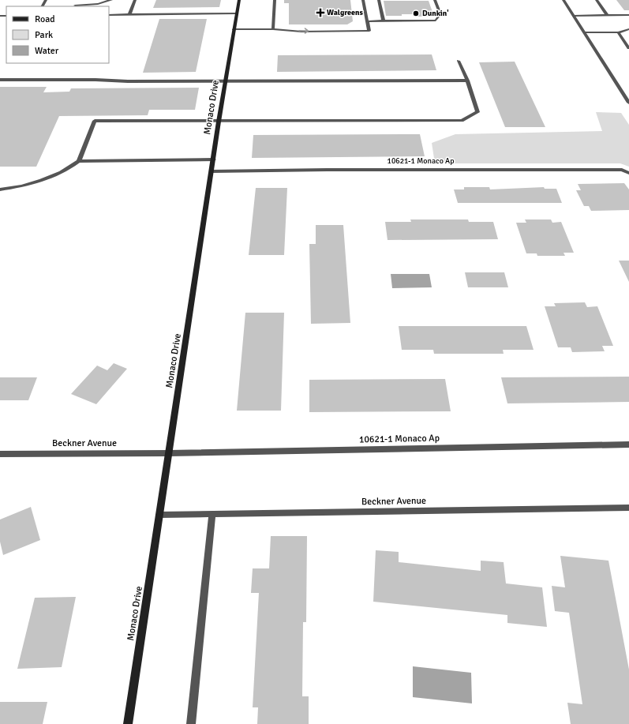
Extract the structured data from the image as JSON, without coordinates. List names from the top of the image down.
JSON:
{
  "streets": {
    "street": ["Monaco Drive", "10621-1 Monaco Ap", "Beckner Avenue"]
  },
  "crossings": [
    ["Monaco Drive", "10621-1 Monaco Ap"],
    ["Monaco Drive", "Beckner Avenue"],
    ["10621-1 Monaco Ap", "Beckner Avenue"]
  ],
  "places": {
    "health": ["Walgreens"],
    "other": ["Dunkin'"]
  },
  "legend": ["Road", "Park", "Water"]
}
